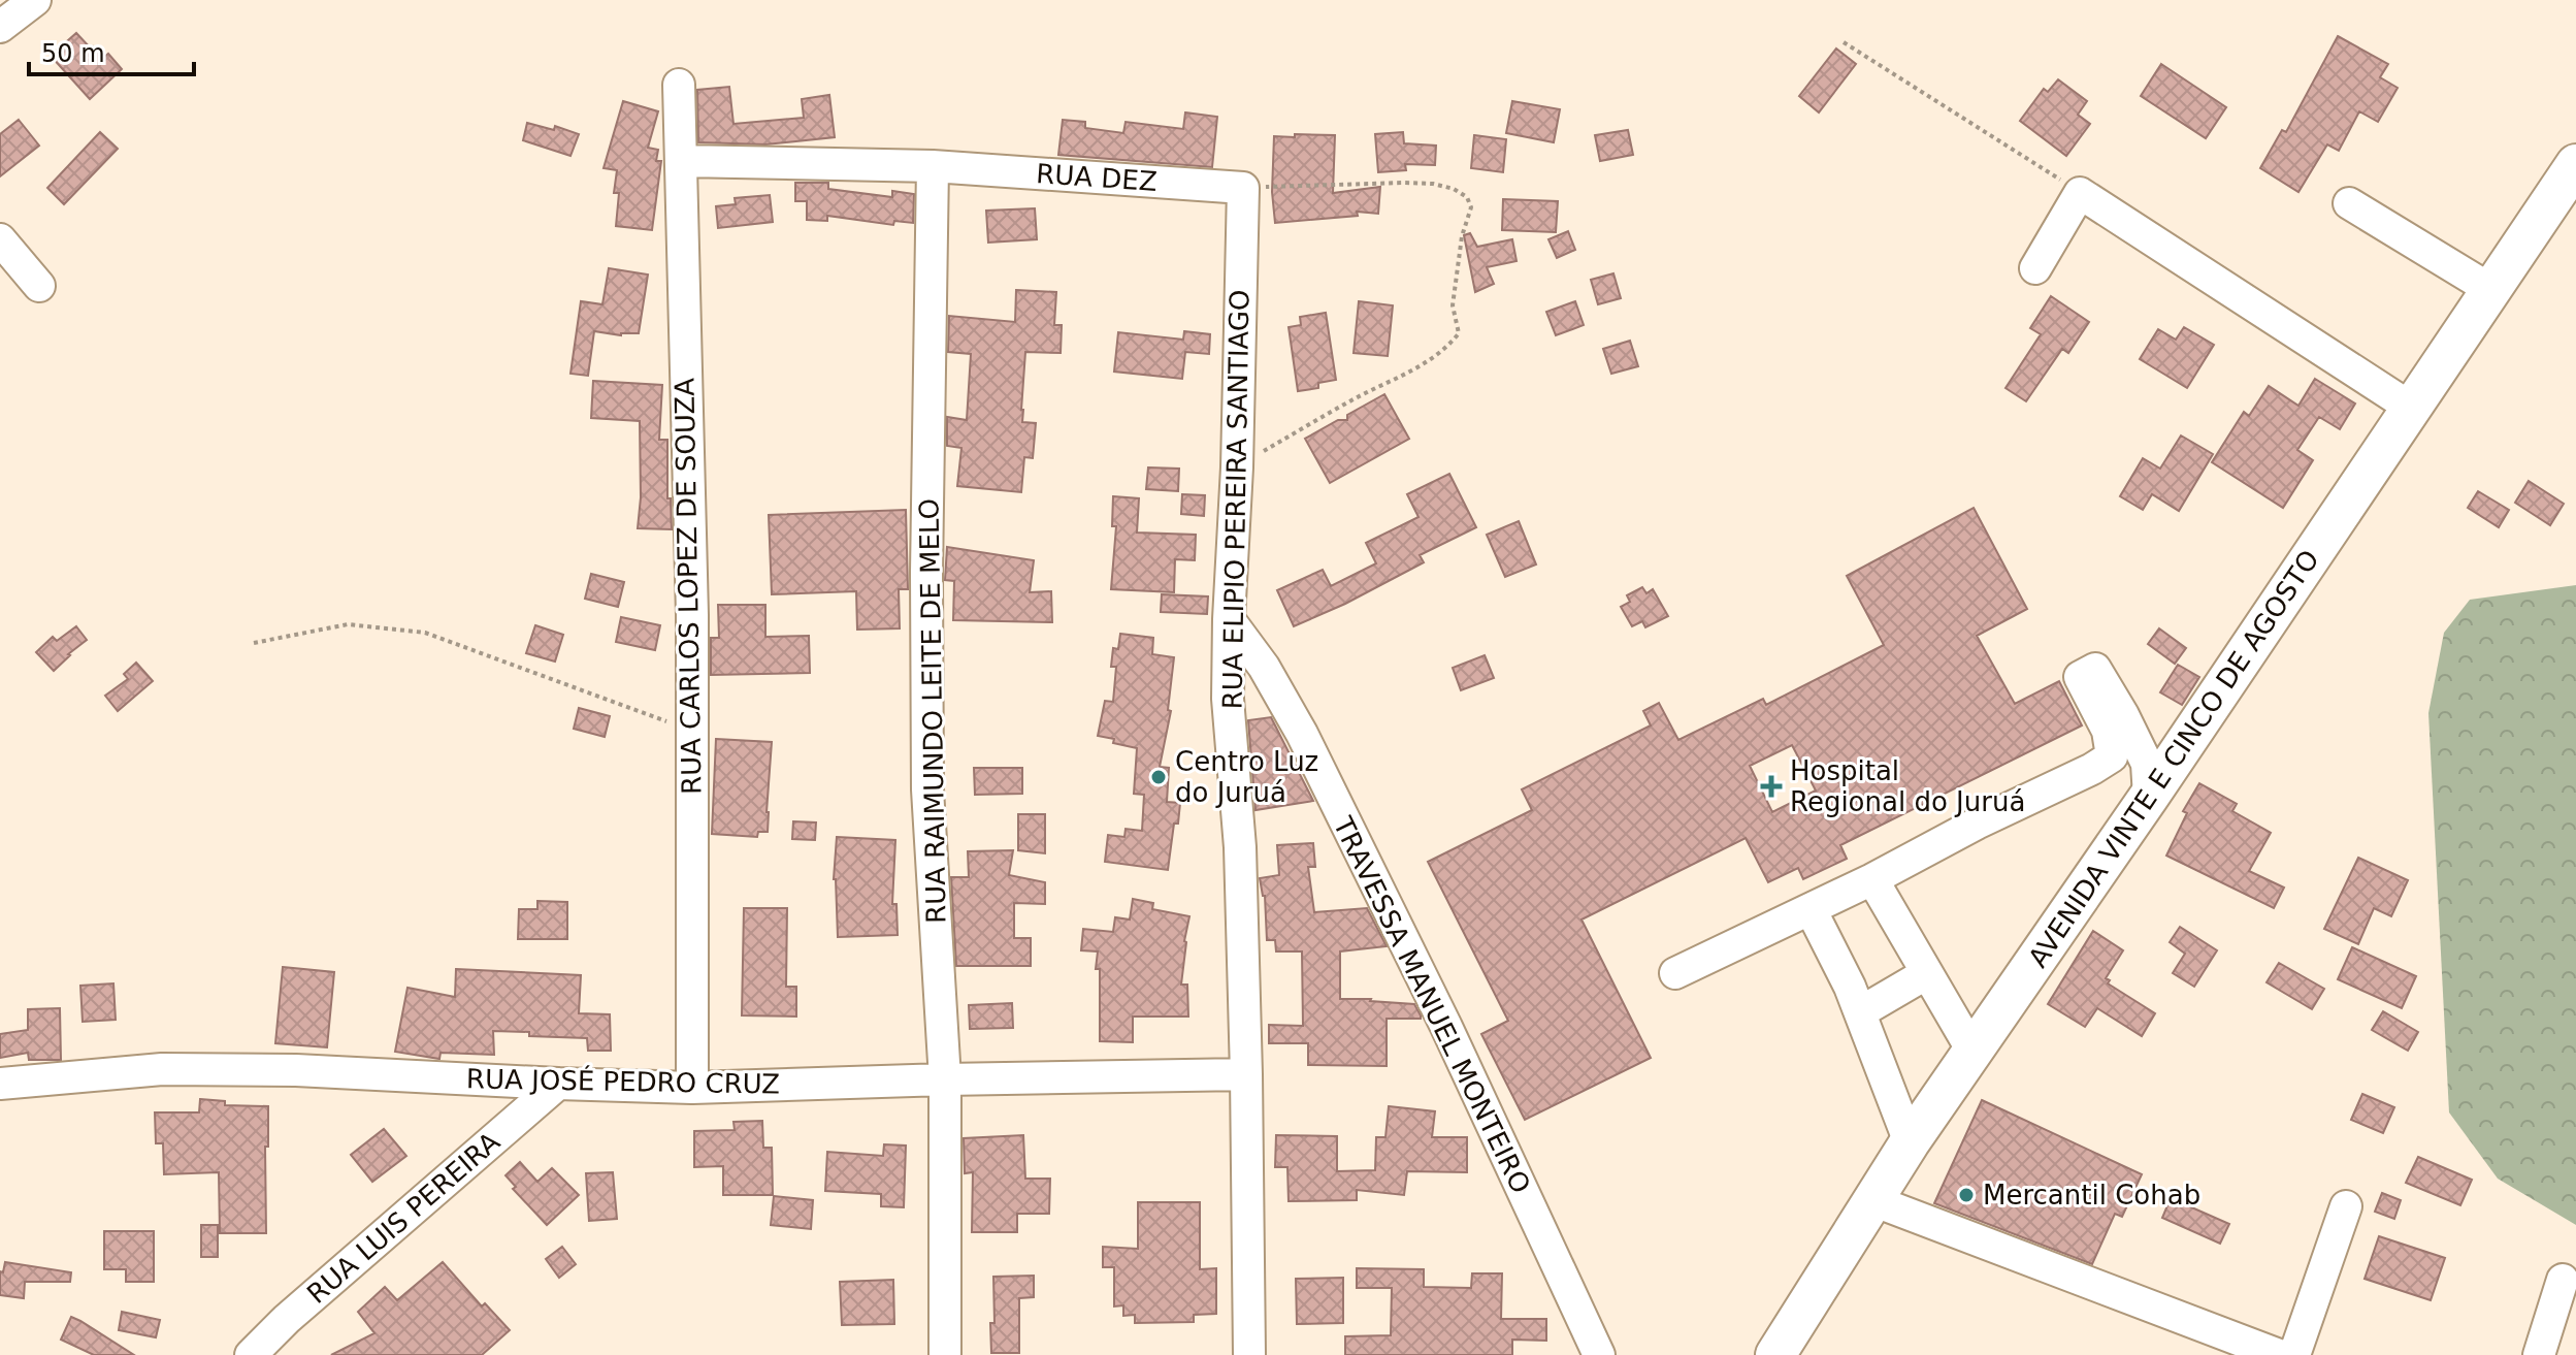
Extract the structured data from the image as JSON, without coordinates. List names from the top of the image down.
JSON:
{
  "streets": {
    "main road": ["AVENIDA VINTE E CINCO DE AGOSTO"],
    "street": [
      "RUA DEZ",
      "RUA ELIPIO PEREIRA SANTIAGO",
      "RUA CARLOS LOPEZ DE SOUZA",
      "RUA RAIMUNDO LEITE DE MELO",
      "TRAVESSA MANUEL MONTEIRO",
      "RUA JOSÉ PEDRO CRUZ",
      "RUA LUIS PEREIRA"
    ]
  },
  "crossings": [
    ["RUA DEZ", "RUA ELIPIO PEREIRA SANTIAGO"],
    ["RUA DEZ", "RUA CARLOS LOPEZ DE SOUZA"],
    ["RUA DEZ", "RUA RAIMUNDO LEITE DE MELO"],
    ["RUA ELIPIO PEREIRA SANTIAGO", "TRAVESSA MANUEL MONTEIRO"],
    ["RUA ELIPIO PEREIRA SANTIAGO", "RUA JOSÉ PEDRO CRUZ"],
    ["RUA CARLOS LOPEZ DE SOUZA", "RUA JOSÉ PEDRO CRUZ"],
    ["RUA RAIMUNDO LEITE DE MELO", "RUA JOSÉ PEDRO CRUZ"],
    ["RUA JOSÉ PEDRO CRUZ", "RUA LUIS PEREIRA"]
  ],
  "places": {
    "other": ["Centro Luz do Juruá", "Mercantil Cohab"],
    "health": ["Hospital Regional do Juruá"]
  },
  "scale_bar": "50 m"
}
